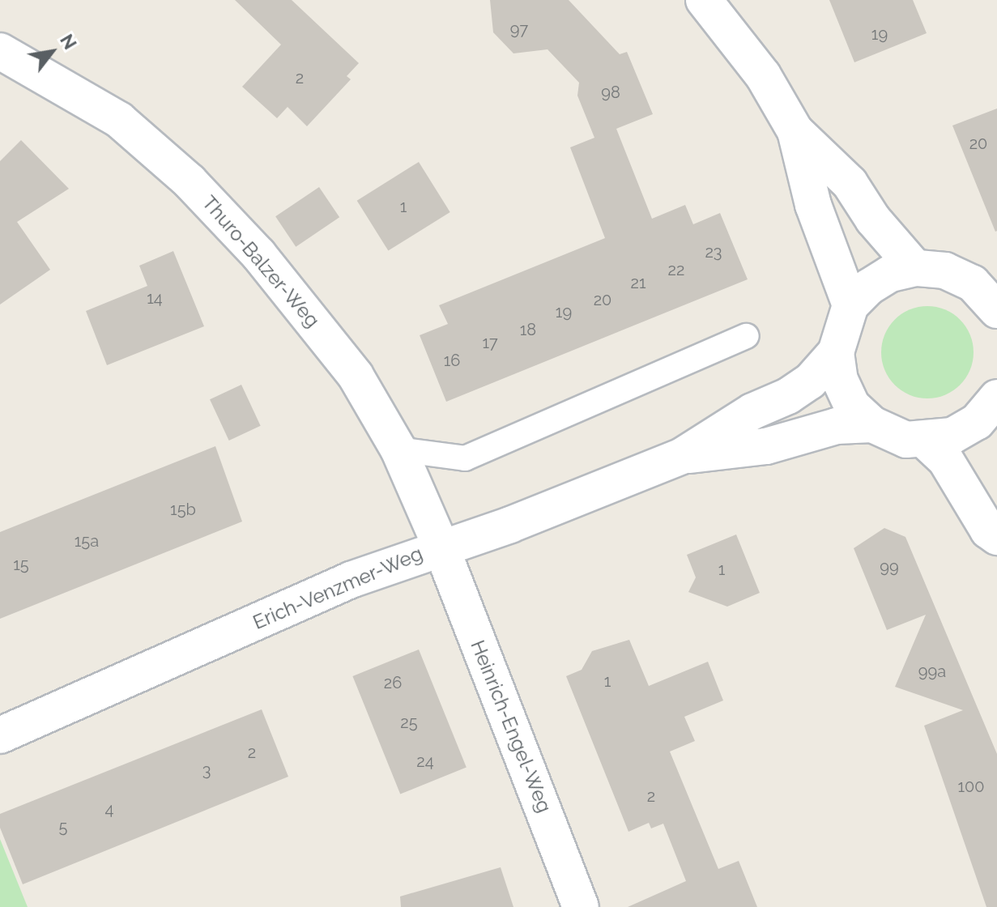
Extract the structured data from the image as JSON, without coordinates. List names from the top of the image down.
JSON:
{
  "streets": {
    "street": ["Thuro-Balzer-Weg", "Erich-Venzmer-Weg", "Heinrich-Engel-Weg"]
  },
  "crossings": [
    ["Thuro-Balzer-Weg", "Erich-Venzmer-Weg"],
    ["Thuro-Balzer-Weg", "Heinrich-Engel-Weg"],
    ["Erich-Venzmer-Weg", "Heinrich-Engel-Weg"]
  ],
  "house_numbers": [
    "97",
    "19",
    "2",
    "98",
    "20",
    "1",
    "23",
    "22",
    "21",
    "14",
    "20",
    "19",
    "18",
    "17",
    "16",
    "15b",
    "15a",
    "15",
    "99",
    "1",
    "99a",
    "1",
    "26",
    "25",
    "2",
    "24",
    "3",
    "100",
    "2",
    "4",
    "5"
  ],
  "north": "top right"
}
